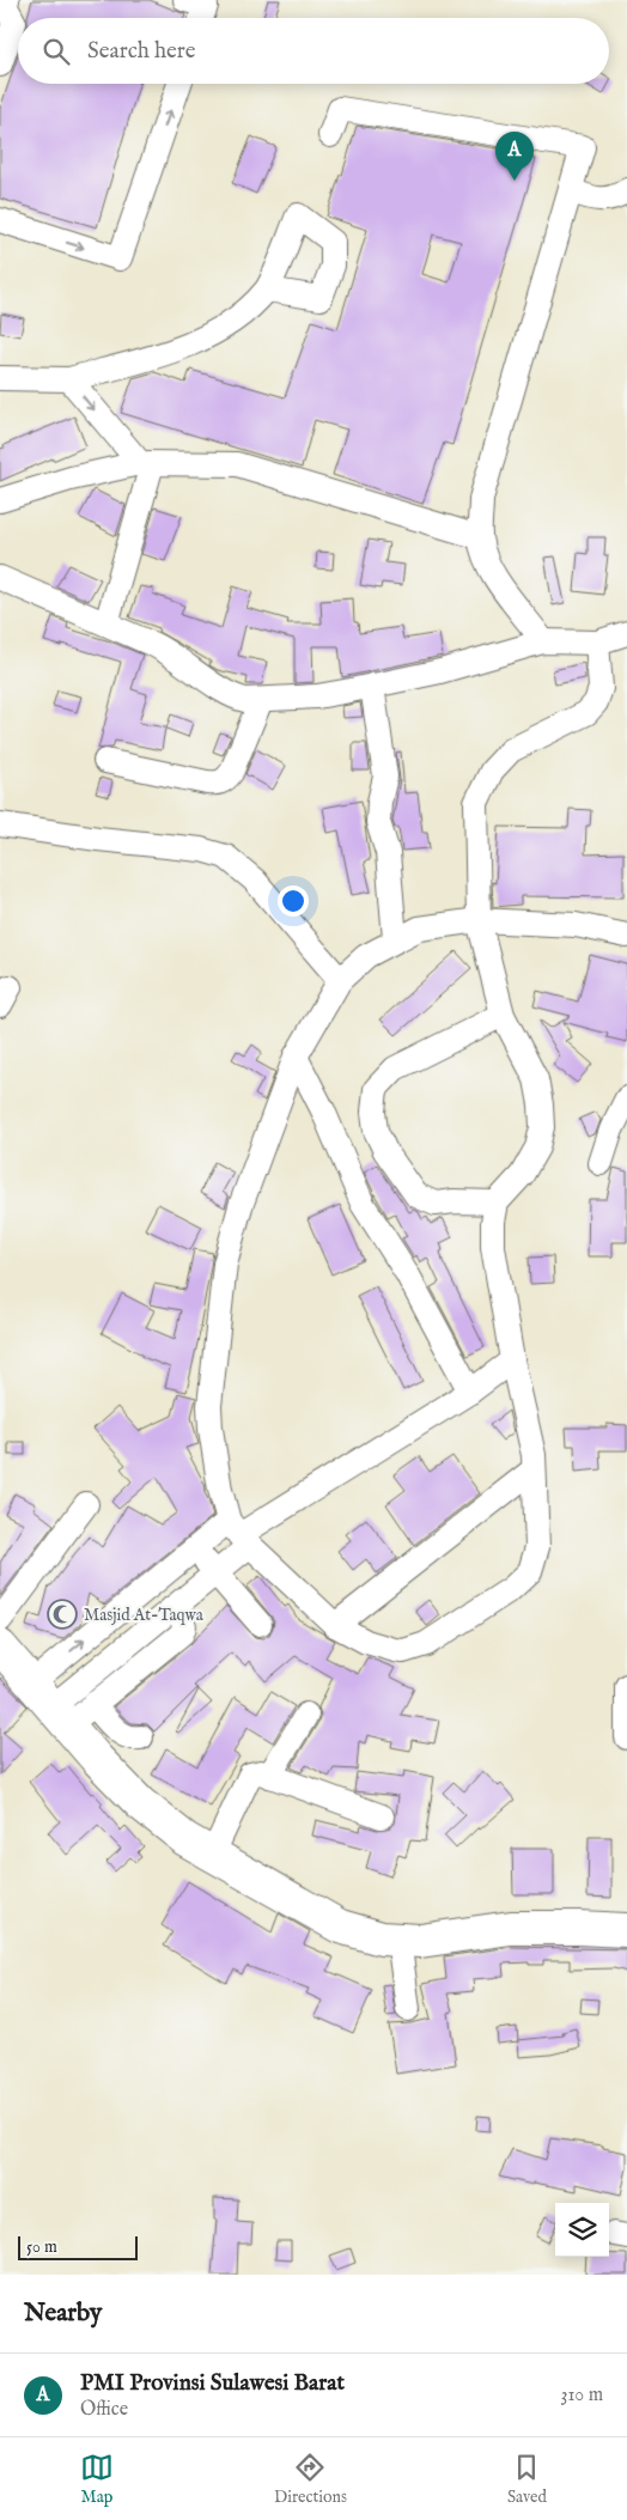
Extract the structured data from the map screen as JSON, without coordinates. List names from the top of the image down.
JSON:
{
  "places": {
    "mosque": ["Masjid At-Taqwa"]
  },
  "scale_bar": "50 m",
  "page": {
    "search": "Search here",
    "pins": "A",
    "scale": "50 m",
    "heading": "Nearby",
    "list": [
      {
        "mark": "A",
        "name": "PMI Provinsi Sulawesi Barat",
        "note": "Office",
        "value": "310 m"
      }
    ],
    "nav": ["Map", "Directions", "Saved"]
  }
}
